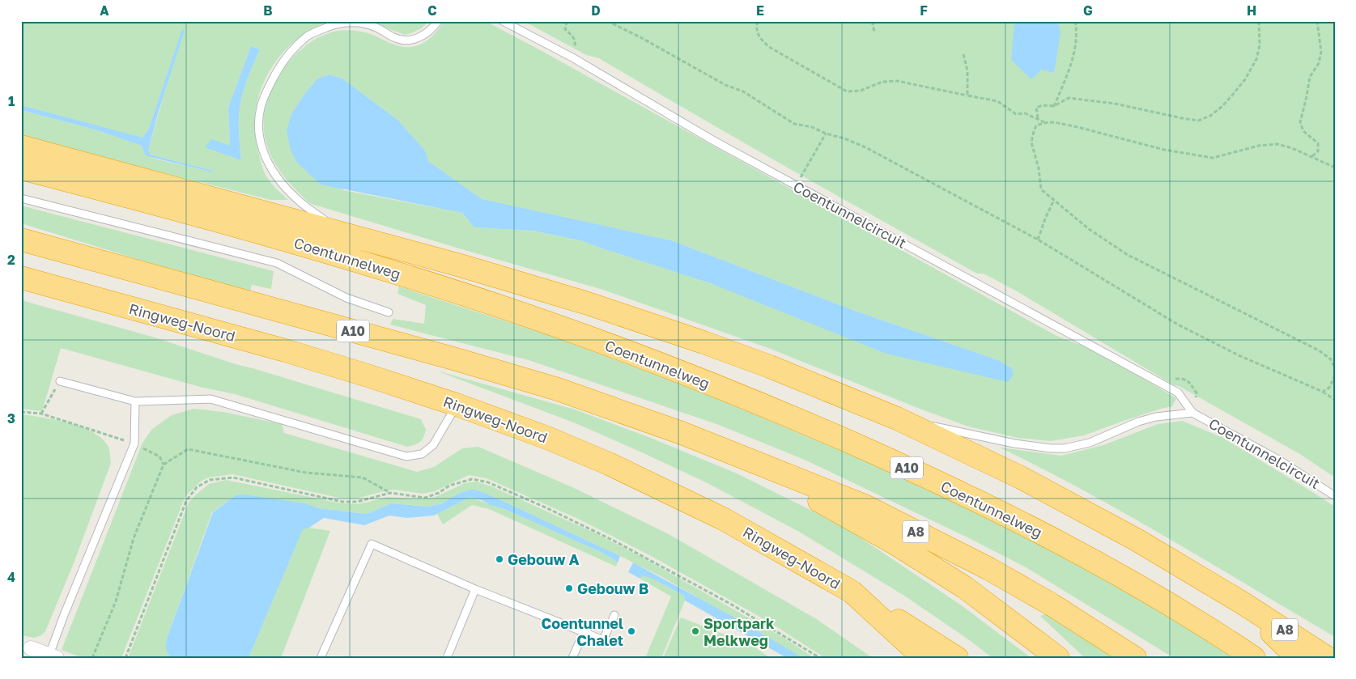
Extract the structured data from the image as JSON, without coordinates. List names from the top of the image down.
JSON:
{
  "streets": {
    "highway": [
      "Coentunnelweg",
      "Ringweg-Noord",
      "A10",
      "A8"
    ],
    "lane": ["Coentunnelcircuit"]
  },
  "crossings": [
    ["A10", "A8"]
  ],
  "places": [
    "Gebouw A",
    "Gebouw B",
    "Coentunnel Chalet",
    "Sportpark Melkweg"
  ],
  "grid": {
    "columns": [
      "A",
      "B",
      "C",
      "D",
      "E",
      "F",
      "G",
      "H"
    ],
    "rows": [
      "1",
      "2",
      "3",
      "4"
    ]
  }
}
